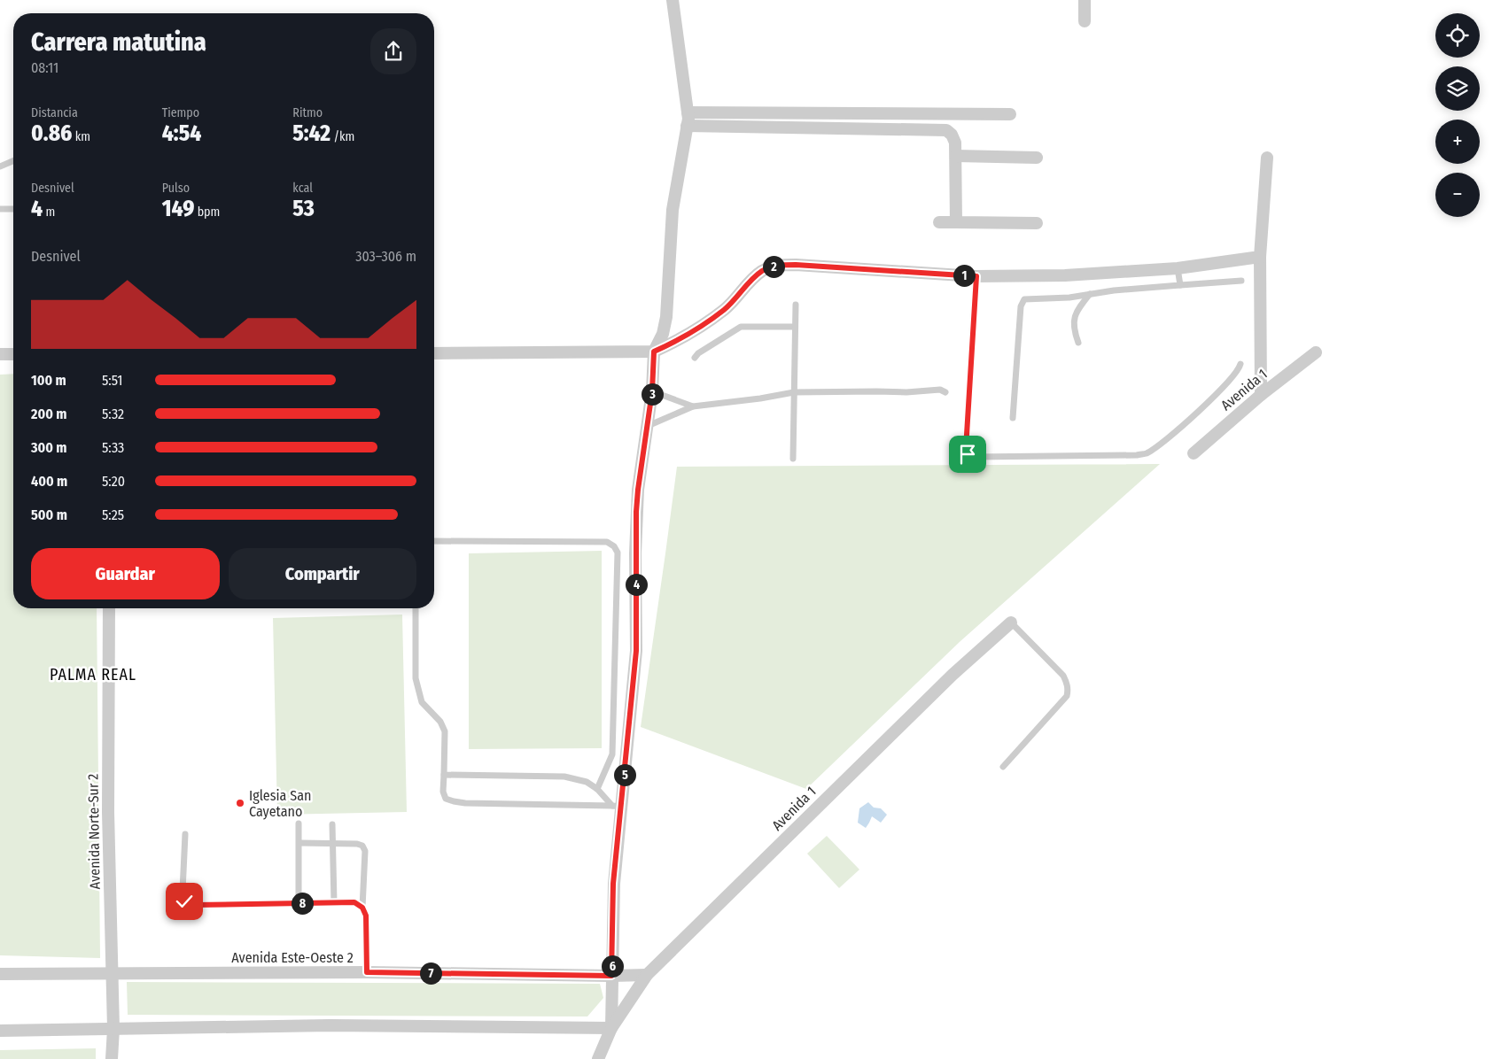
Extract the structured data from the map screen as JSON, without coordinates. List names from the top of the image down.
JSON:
{
  "streets": {
    "street": ["Avenida 1", "Avenida Norte-Sur 2", "Avenida Este-Oeste 2"]
  },
  "crossings": [
    ["Avenida 1", "Avenida Este-Oeste 2"],
    ["Avenida Norte-Sur 2", "Avenida Este-Oeste 2"]
  ],
  "districts": ["PALMA REAL"],
  "places": ["Iglesia San Cayetano"],
  "page": {
    "map_buttons": ["+", "−"],
    "heading": ["Carrera matutina", "08:11"],
    "stats": [
      ["Distancia", "0.86 km"],
      ["Tiempo", "4:54"],
      ["Ritmo", "5:42 /km"],
      ["Desnivel", "4 m"],
      ["Pulso", "149 bpm"],
      ["kcal", "53"]
    ],
    "chart": ["Desnivel", "303–306 m"],
    "pins": [
      "2",
      "1",
      "3",
      "4",
      "5",
      "8",
      "6",
      "7"
    ],
    "list": [
      {
        "name": "100 m",
        "note": "5:51"
      },
      {
        "name": "200 m",
        "note": "5:32"
      },
      {
        "name": "300 m",
        "note": "5:33"
      },
      {
        "name": "400 m",
        "note": "5:20"
      },
      {
        "name": "500 m",
        "note": "5:25"
      }
    ],
    "buttons": ["Guardar", "Compartir"]
  }
}
